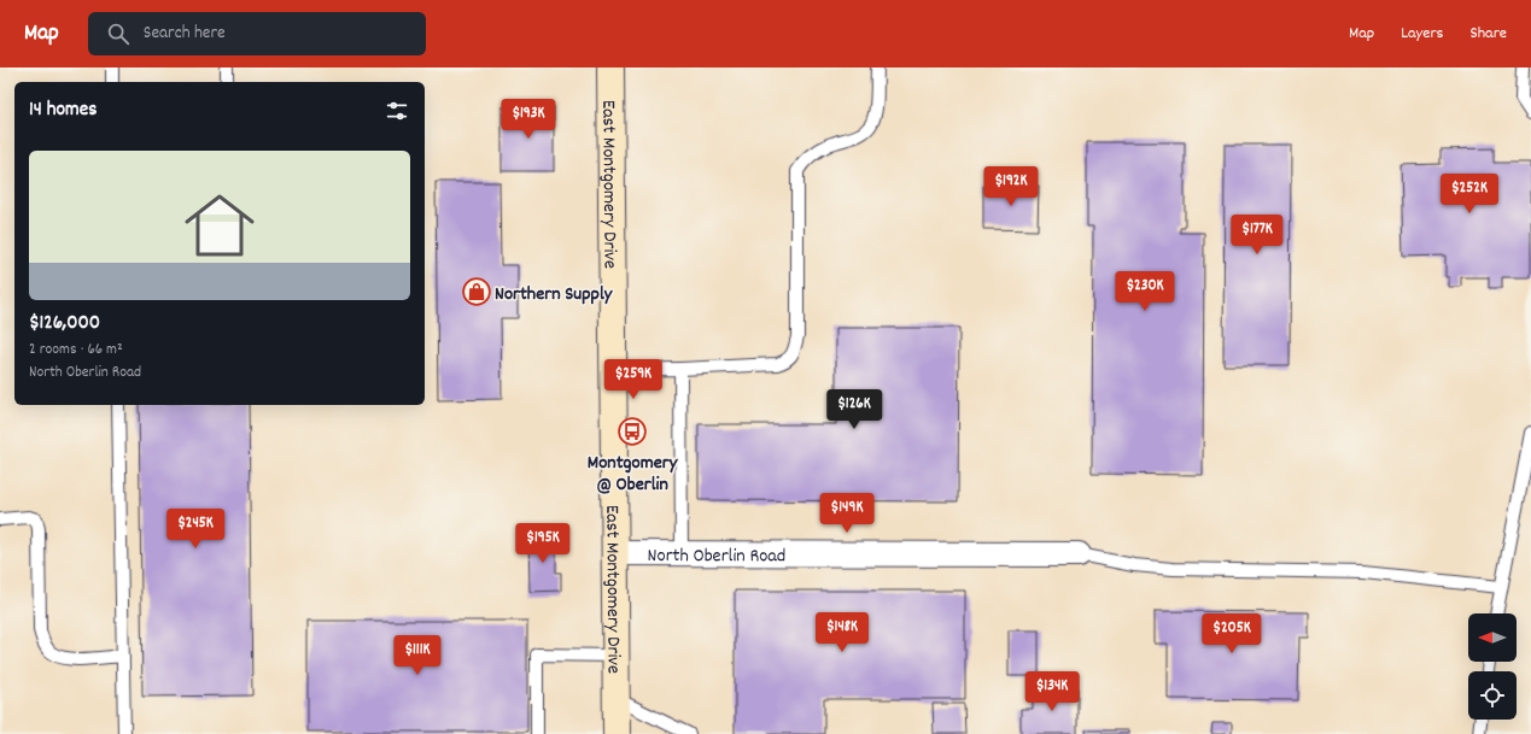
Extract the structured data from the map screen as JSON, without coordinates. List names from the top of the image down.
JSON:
{
  "streets": {
    "main road": ["East Montgomery Drive"],
    "street": ["North Oberlin Road"]
  },
  "crossings": [
    ["East Montgomery Drive", "North Oberlin Road"]
  ],
  "places": {
    "shop": ["Northern Supply"],
    "bus stop": ["Montgomery @ Oberlin"]
  },
  "north": "left",
  "page": {
    "header": "Map",
    "search": "Search here",
    "nav": ["Map", "Layers", "Share"],
    "heading": "14 homes",
    "price": [
      "$193K",
      "$192K",
      "$252K",
      "$177K",
      "$230K",
      "$259K",
      "$126K",
      "$149K",
      "$245K",
      "$195K",
      "$148K",
      "$205K",
      "$111K",
      "$134K"
    ],
    "list": [
      {
        "name": "$126,000",
        "note": "2 rooms · 66 m² · North Oberlin Road"
      }
    ]
  }
}
